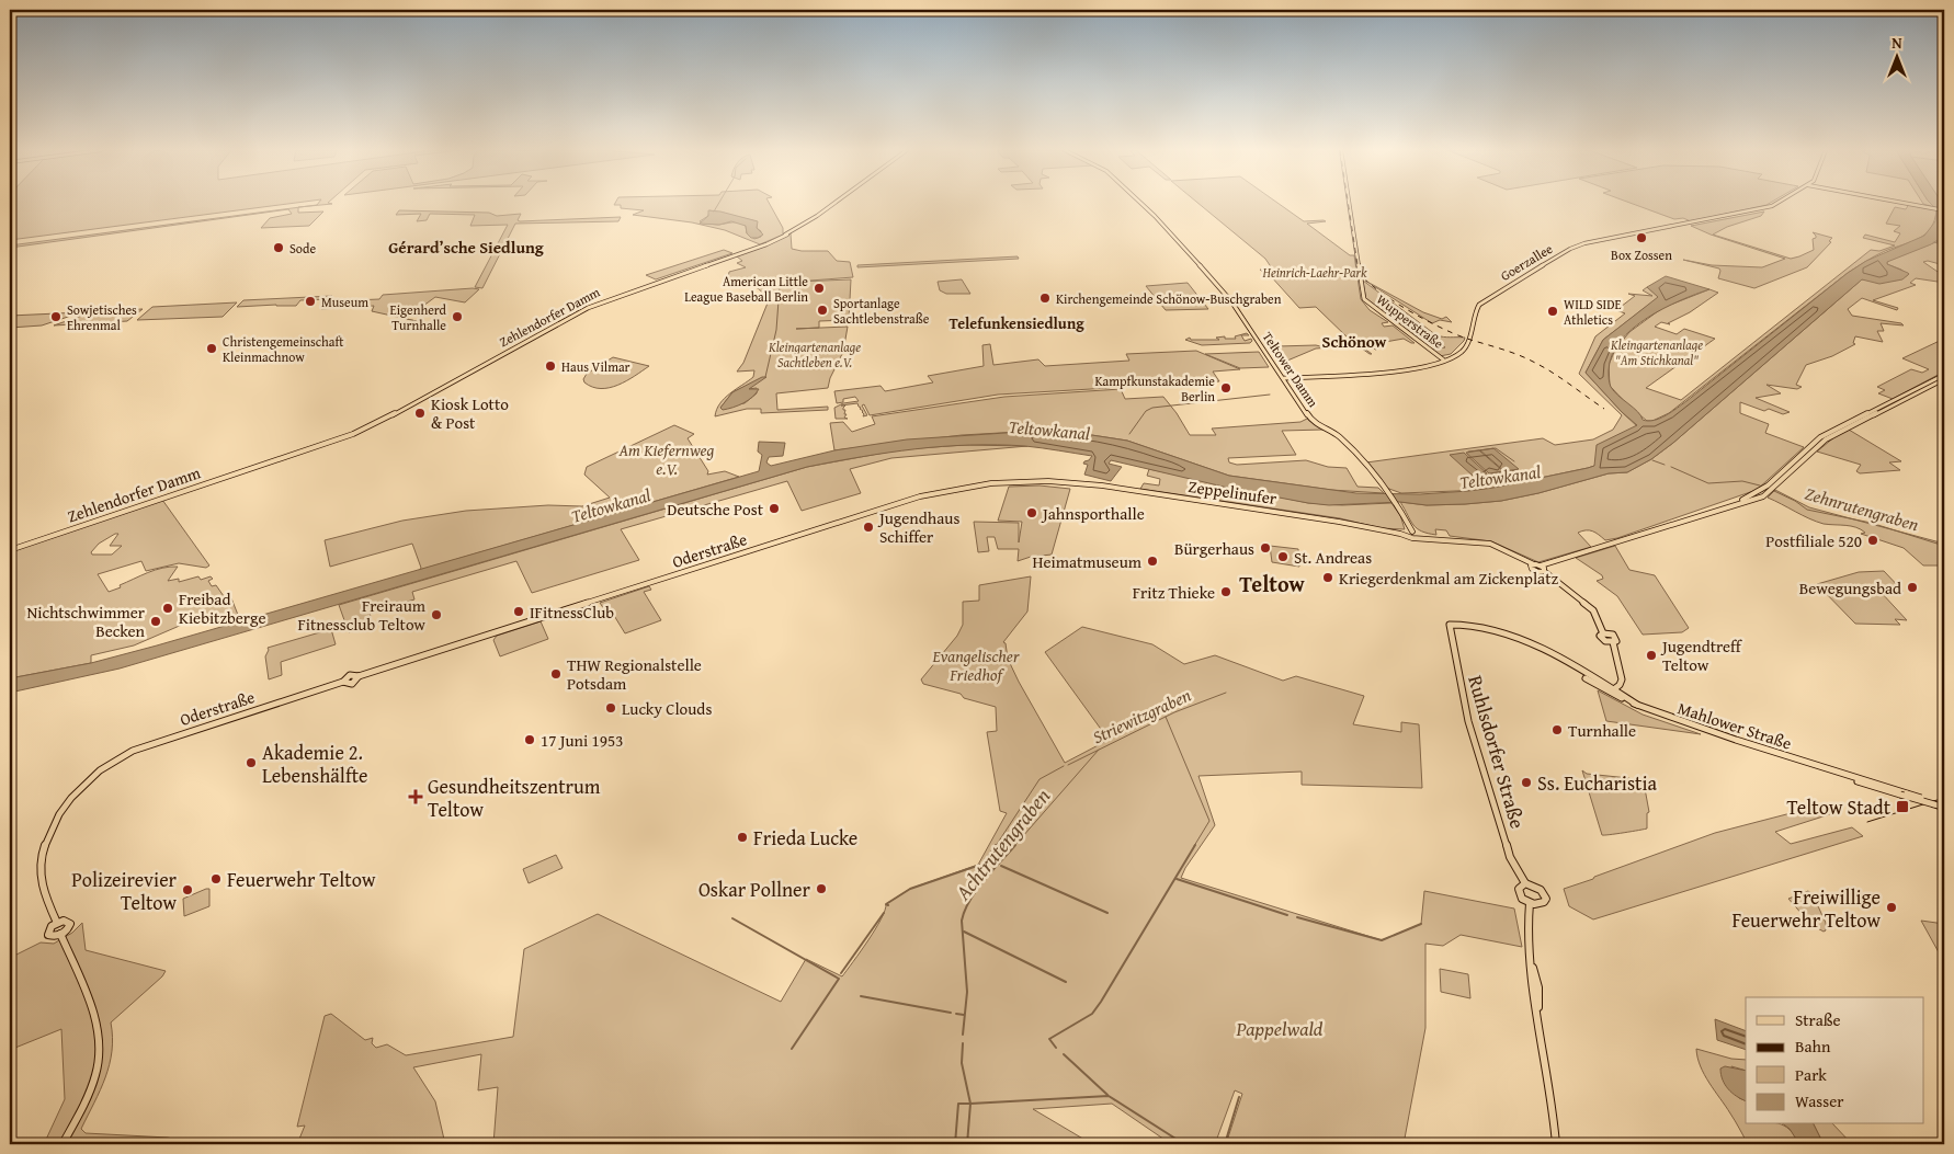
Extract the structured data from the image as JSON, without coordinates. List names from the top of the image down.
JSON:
{
  "streets": {
    "main road": [
      "Goerzallee",
      "Zehlendorfer Damm",
      "Wupperstraße",
      "Teltower Damm",
      "Zeppelinufer",
      "Oderstraße",
      "Mahlower Straße",
      "Ruhlsdorfer Straße"
    ]
  },
  "crossings": [
    ["Goerzallee", "Wupperstraße"],
    ["Teltower Damm", "Zeppelinufer"],
    ["Zeppelinufer", "Oderstraße"],
    ["Mahlower Straße", "Ruhlsdorfer Straße"]
  ],
  "districts": [
    "Gérard’sche Siedlung",
    "Telefunkensiedlung",
    "Schönow",
    "Teltow"
  ],
  "water": [
    "Teltowkanal",
    "Zehnrutengraben",
    "Striewitzgraben",
    "Achtrutengraben"
  ],
  "parks": [
    "Heinrich-Laehr-Park",
    "Kleingartenanlage \"Am Stichkanal\"",
    "Kleingartenanlage Sachtleben e.V.",
    "Am Kiefernweg e.V.",
    "Evangelischer Friedhof",
    "Pappelwald"
  ],
  "places": {
    "other": [
      "Box Zossen",
      "Sode",
      "American Little League Baseball Berlin",
      "Kirchengemeinde Schönow-Buschgraben",
      "Museum",
      "Sportanlage Sachtlebenstraße",
      "WILD SIDE Athletics",
      "Sowjetisches Ehrenmal",
      "Eigenherd Turnhalle",
      "Christengemeinschaft Kleinmachnow",
      "Haus Vilmar",
      "Kampfkunstakademie Berlin",
      "Kiosk Lotto & Post",
      "Deutsche Post",
      "Jahnsporthalle",
      "Jugendhaus Schiffer",
      "Postfiliale 520",
      "Bürgerhaus",
      "St. Andreas",
      "Heimatmuseum",
      "Kriegerdenkmal am Zickenplatz",
      "Bewegungsbad",
      "Fritz Thieke",
      "Freibad Kiebitzberge",
      "IFitnessClub",
      "Freiraum Fitnessclub Teltow",
      "Nichtschwimmer Becken",
      "Jugendtreff Teltow",
      "THW Regionalstelle Potsdam",
      "Lucky Clouds",
      "Turnhalle",
      "17 Juni 1953",
      "Akademie 2. Lebenshälfte",
      "Ss. Eucharistia",
      "Frieda Lucke",
      "Feuerwehr Teltow",
      "Oskar Pollner",
      "Polizeirevier Teltow",
      "Freiwillige Feuerwehr Teltow"
    ],
    "health": ["Gesundheitszentrum Teltow"],
    "transit": ["Teltow Stadt"]
  },
  "legend": [
    "Straße",
    "Bahn",
    "Park",
    "Wasser"
  ],
  "north": "top"
}
